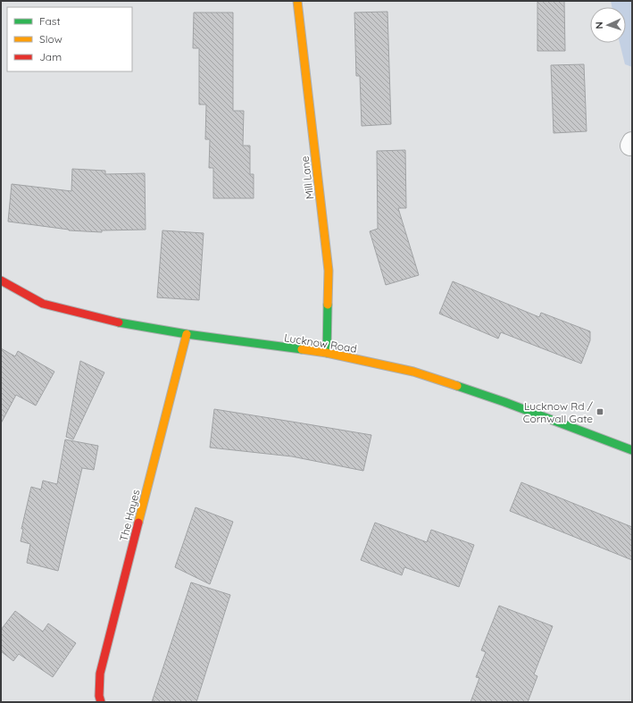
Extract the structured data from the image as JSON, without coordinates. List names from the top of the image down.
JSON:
{
  "streets": {
    "street": ["Mill Lane", "Lucknow Road", "The Hayes"]
  },
  "crossings": [
    ["Mill Lane", "Lucknow Road"],
    ["Lucknow Road", "The Hayes"]
  ],
  "places": {
    "transit": ["Lucknow Rd / Cornwall Gate"]
  },
  "legend": ["Fast", "Slow", "Jam"],
  "north": "left"
}
